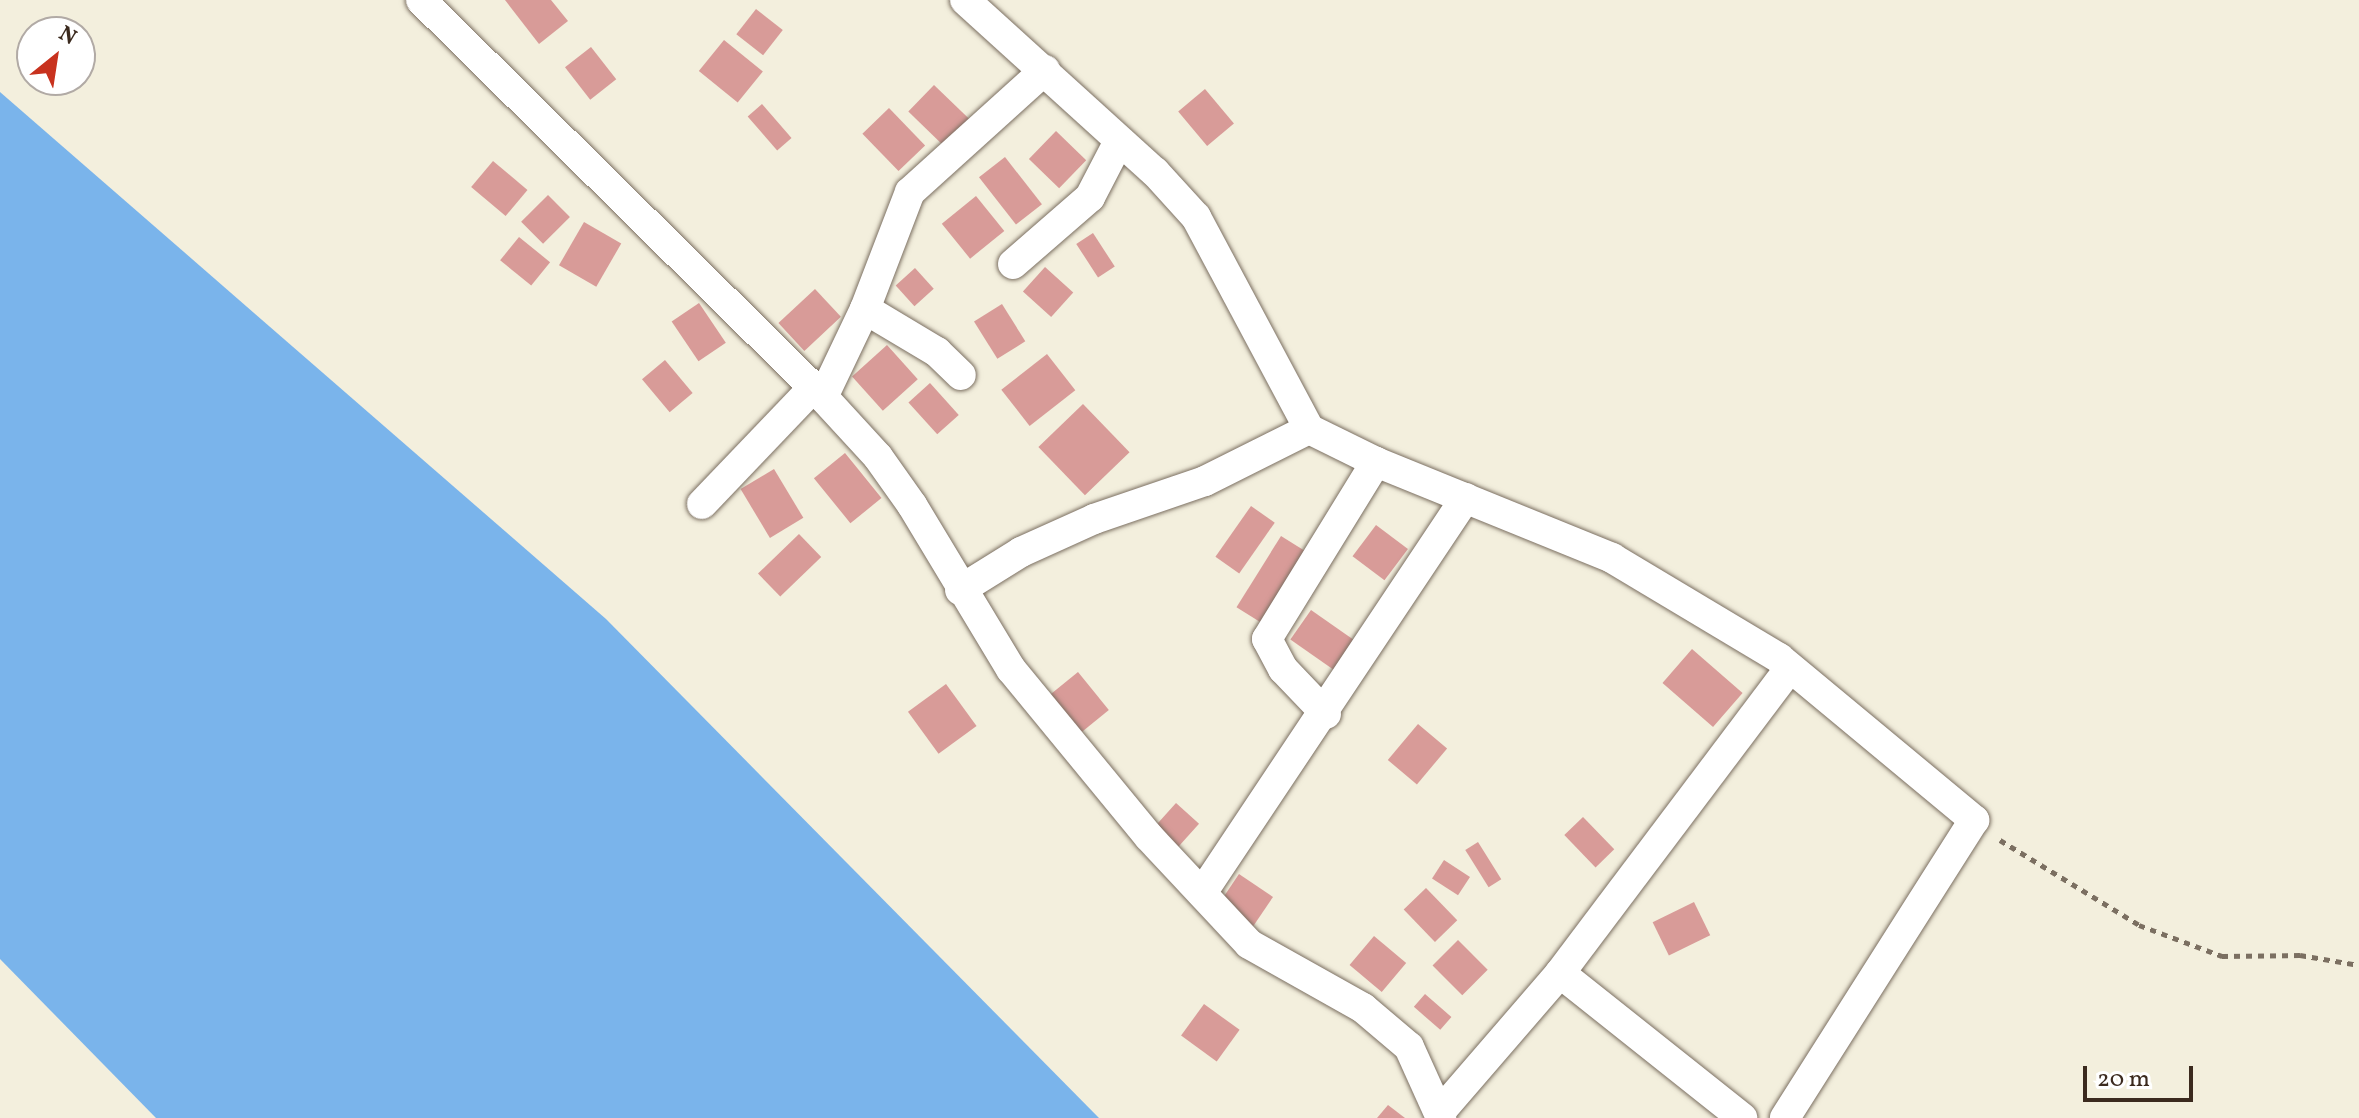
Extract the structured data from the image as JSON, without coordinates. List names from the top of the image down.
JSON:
{
  "scale_bar": "20 m",
  "north": "top right"
}
